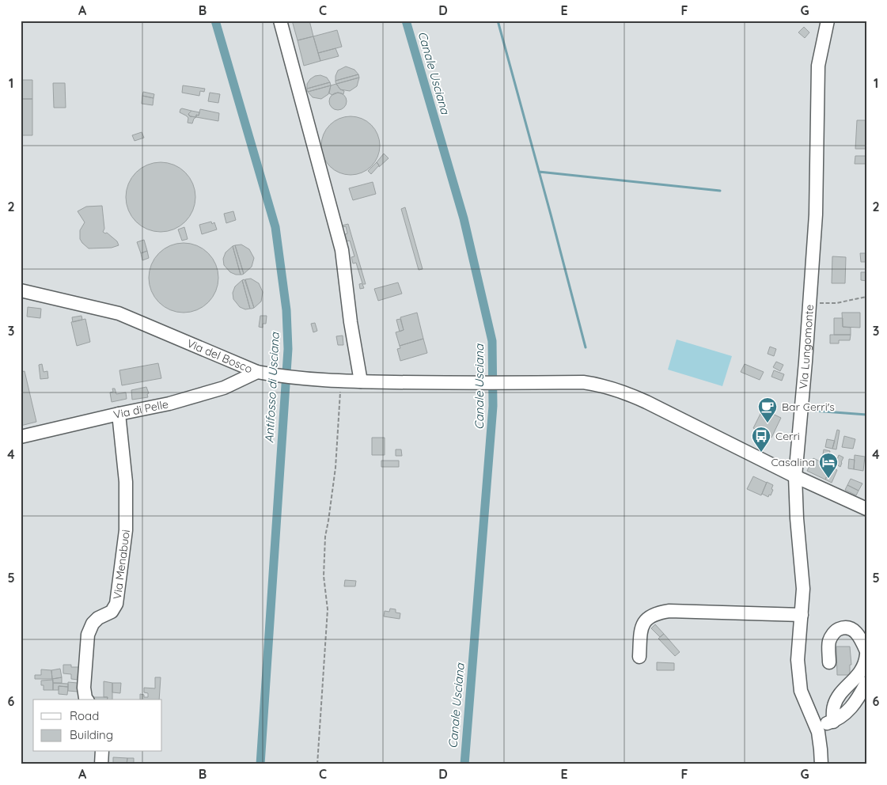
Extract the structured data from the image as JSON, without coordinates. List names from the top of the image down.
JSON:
{
  "streets": {
    "street": [
      "Via Lungomonte",
      "Via del Bosco",
      "Via di Pelle",
      "Via Menabuoi"
    ]
  },
  "crossings": [
    ["Via Lungomonte", "Via del Bosco"],
    ["Via del Bosco", "Via di Pelle"],
    ["Via di Pelle", "Via Menabuoi"]
  ],
  "water": ["Canale Usciana", "Antifosso di Usciana"],
  "places": {
    "cafe": ["Bar Cerri's"],
    "bus stop": ["Cerri"],
    "hotel": ["Casalina"]
  },
  "legend": ["Road", "Building"],
  "grid": {
    "columns": [
      "A",
      "B",
      "C",
      "D",
      "E",
      "F",
      "G"
    ],
    "rows": [
      "1",
      "2",
      "3",
      "4",
      "5",
      "6"
    ]
  }
}
